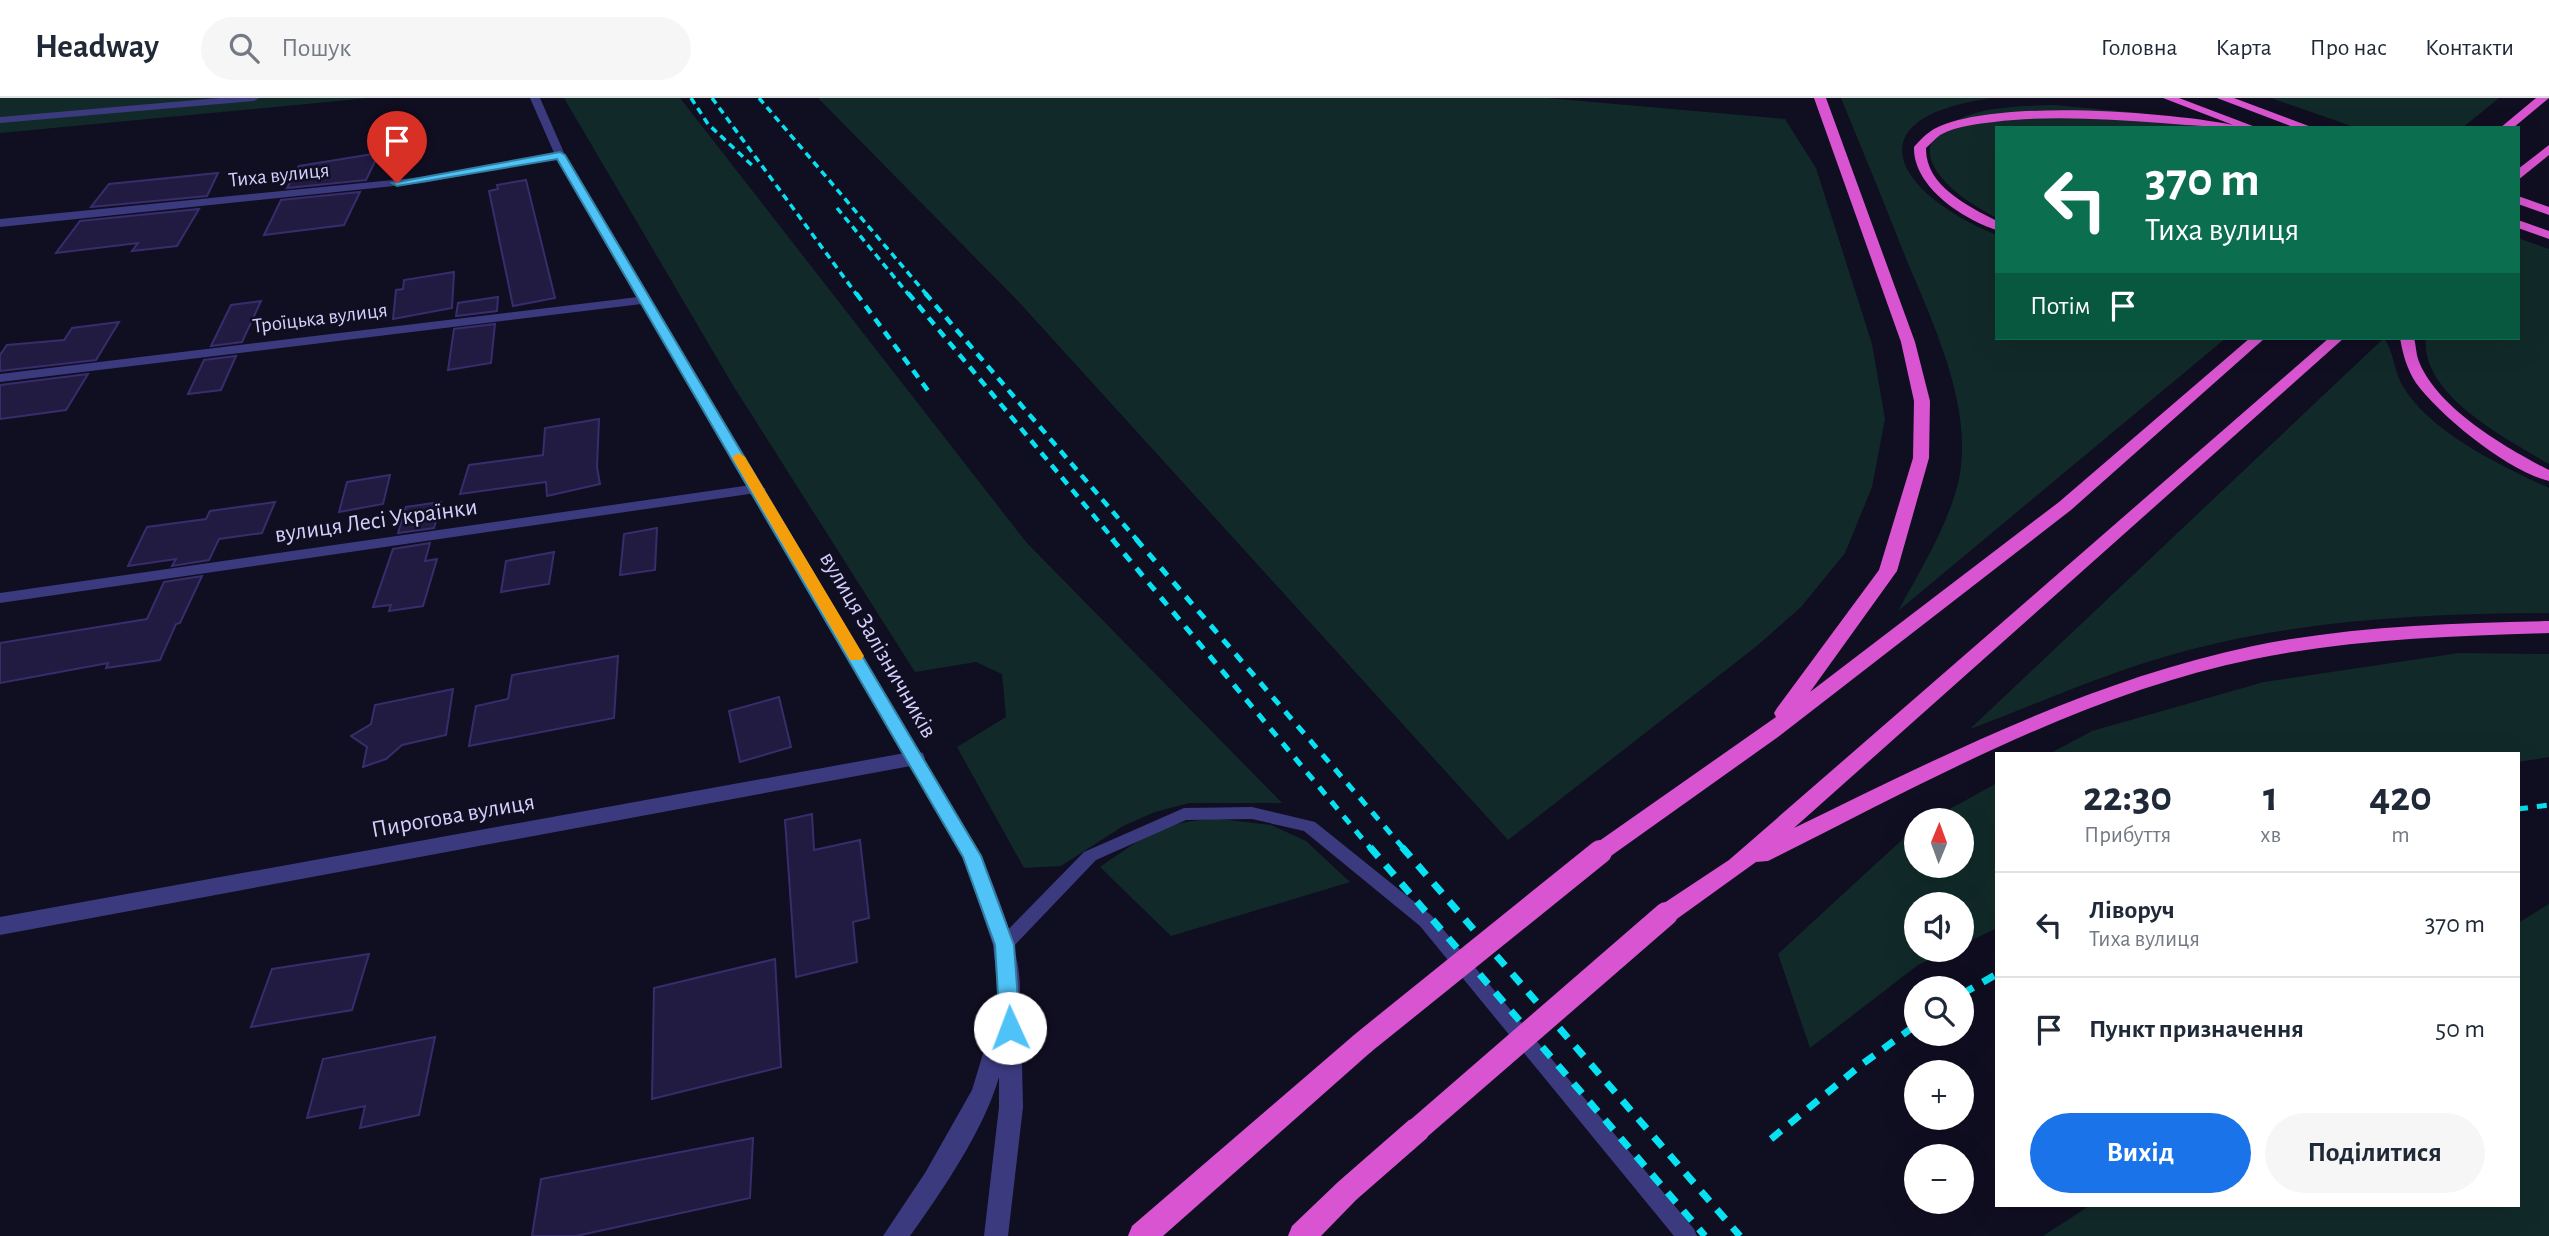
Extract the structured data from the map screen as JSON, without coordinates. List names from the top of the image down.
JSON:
{
  "streets": {
    "street": [
      "Тиха вулиця",
      "Троїцька вулиця",
      "вулиця Лесі Українки",
      "вулиця Залізничників",
      "Пирогова вулиця"
    ]
  },
  "crossings": [
    ["Тиха вулиця", "вулиця Залізничників"],
    ["Троїцька вулиця", "вулиця Залізничників"],
    ["вулиця Лесі Українки", "вулиця Залізничників"],
    ["вулиця Залізничників", "Пирогова вулиця"]
  ],
  "north": "top",
  "page": {
    "header": "Headway",
    "search": "Пошук",
    "nav": [
      "Головна",
      "Карта",
      "Про нас",
      "Контакти"
    ],
    "turn": ["370 m", "Тиха вулиця"],
    "then": "Потім",
    "eta": [
      "22:30",
      "Прибуття",
      "1",
      "хв",
      "420",
      "m"
    ],
    "map_buttons": ["+", "−"],
    "list": [
      {
        "name": "Ліворуч",
        "note": "Тиха вулиця",
        "value": "370 m"
      },
      {
        "name": "Пункт призначення",
        "value": "50 m"
      }
    ],
    "buttons": ["Вихід", "Поділитися"]
  }
}
